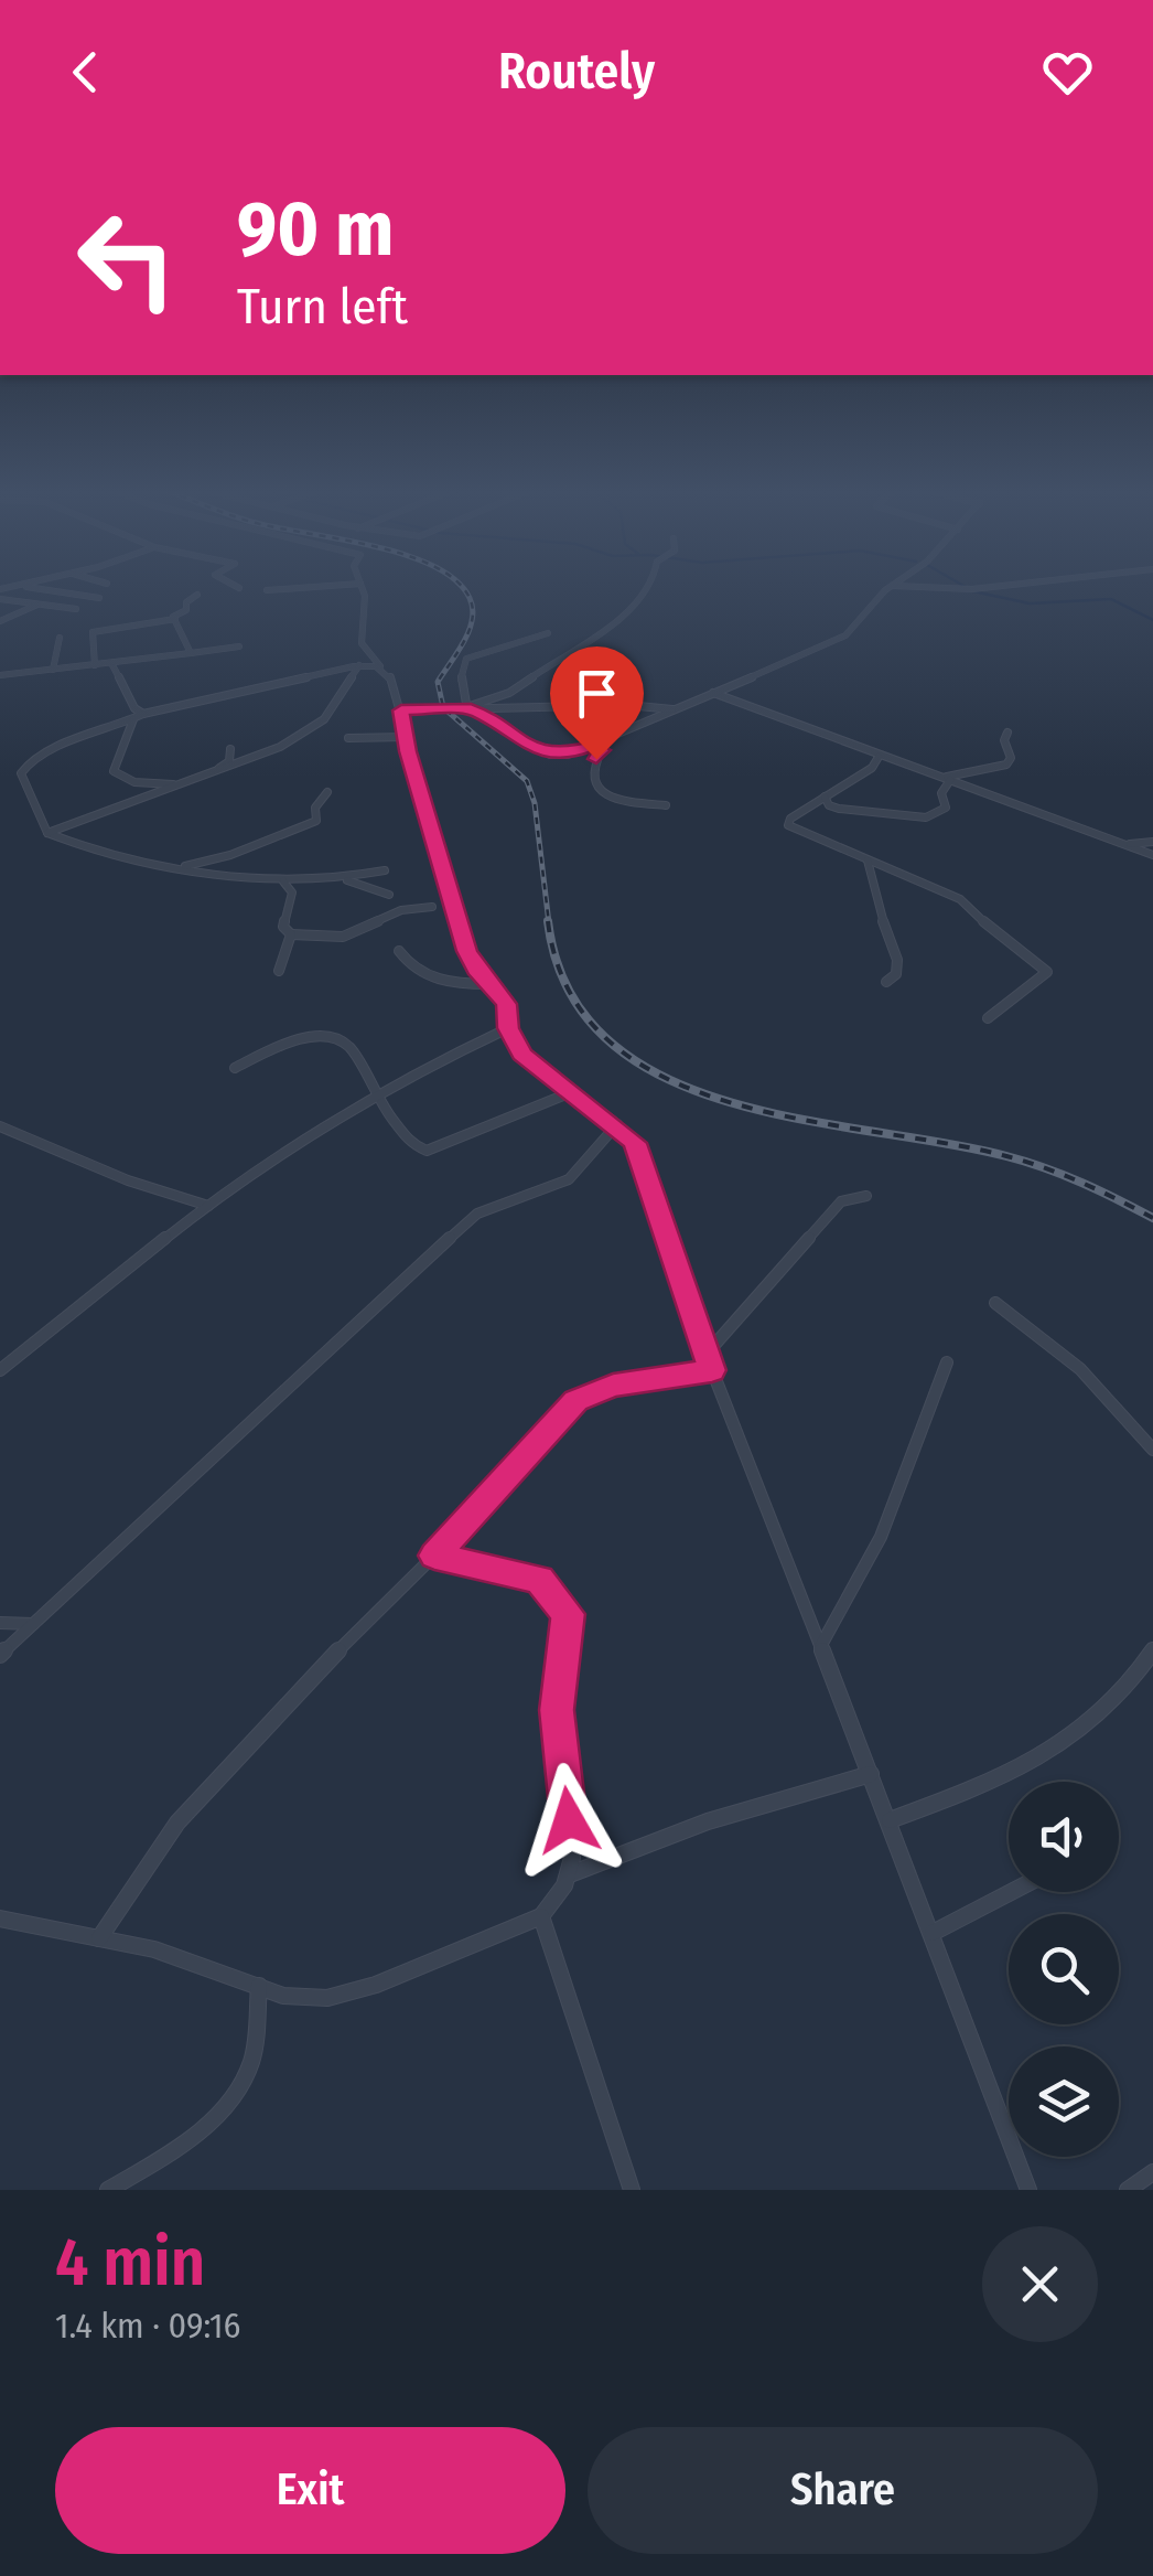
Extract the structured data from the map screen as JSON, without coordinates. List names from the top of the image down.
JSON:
{
  "page": {
    "header": "Routely",
    "turn": ["90 m", "Turn left"],
    "heading": ["4 min", "1.4 km · 09:16"],
    "buttons": ["Exit", "Share"]
  }
}
